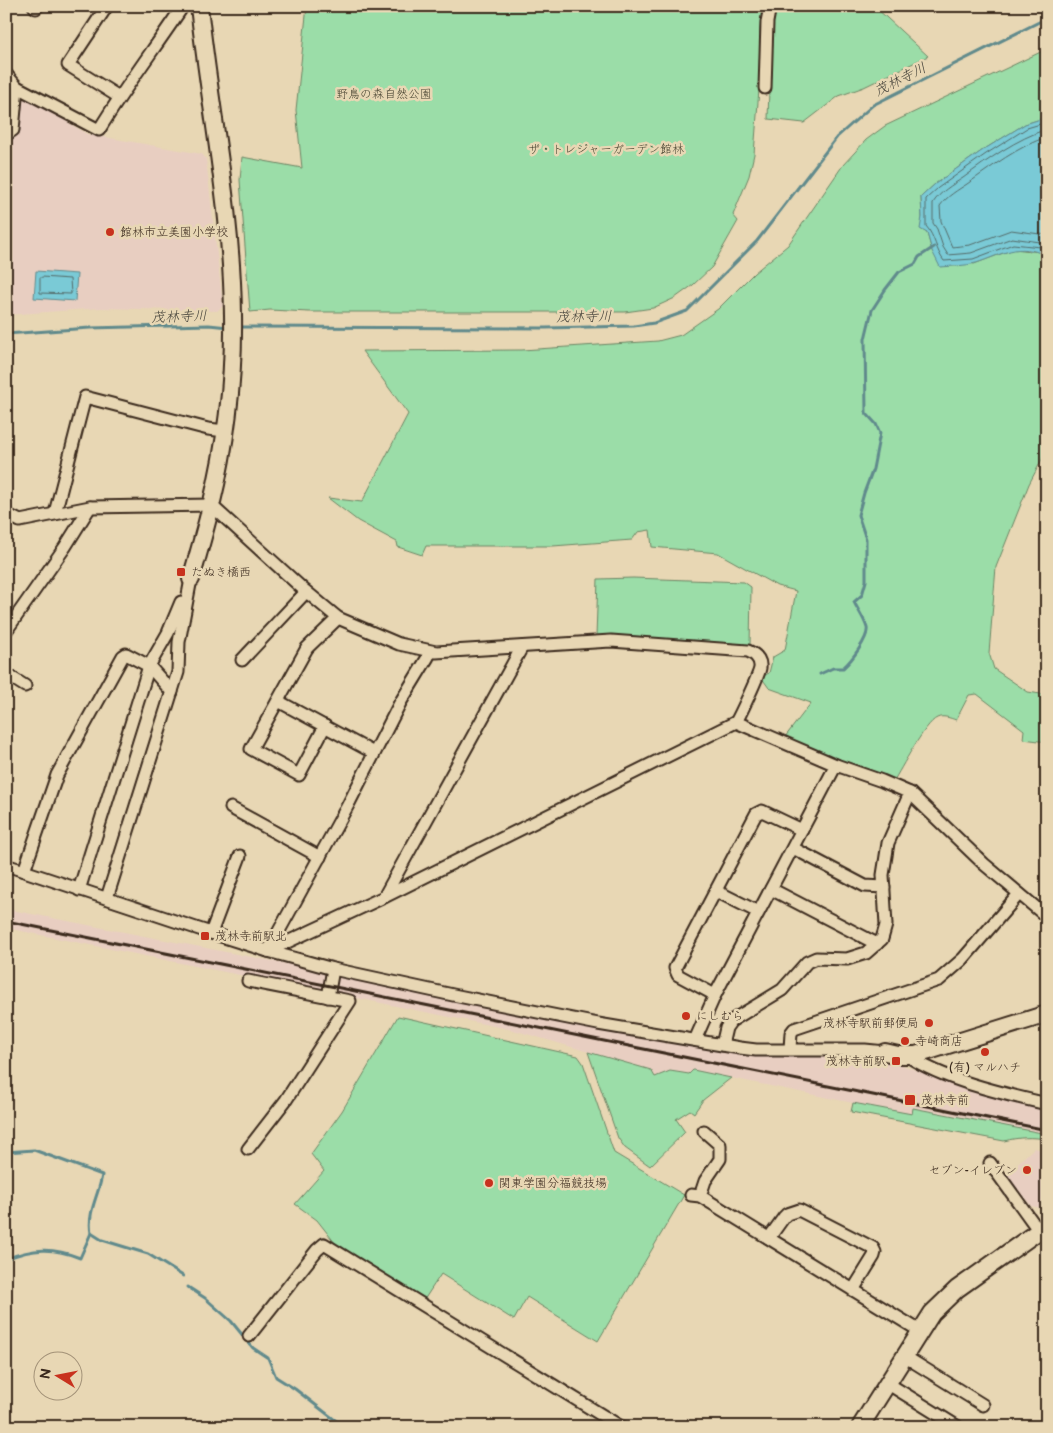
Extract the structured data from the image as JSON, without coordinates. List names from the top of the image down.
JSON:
{
  "water": ["茂林寺川"],
  "parks": ["野鳥の森自然公園", "ザ・トレジャーガーデン館林"],
  "places": {
    "other": [
      "館林市立美園小学校",
      "にしむら",
      "茂林寺駅前郵便局",
      "寺崎商店",
      "(有) マルハチ",
      "セブン-イレブン",
      "関東学園分福競技場"
    ],
    "transit": [
      "たぬき橋西",
      "茂林寺前駅北",
      "茂林寺前駅",
      "茂林寺前"
    ]
  },
  "north": "left"
}
